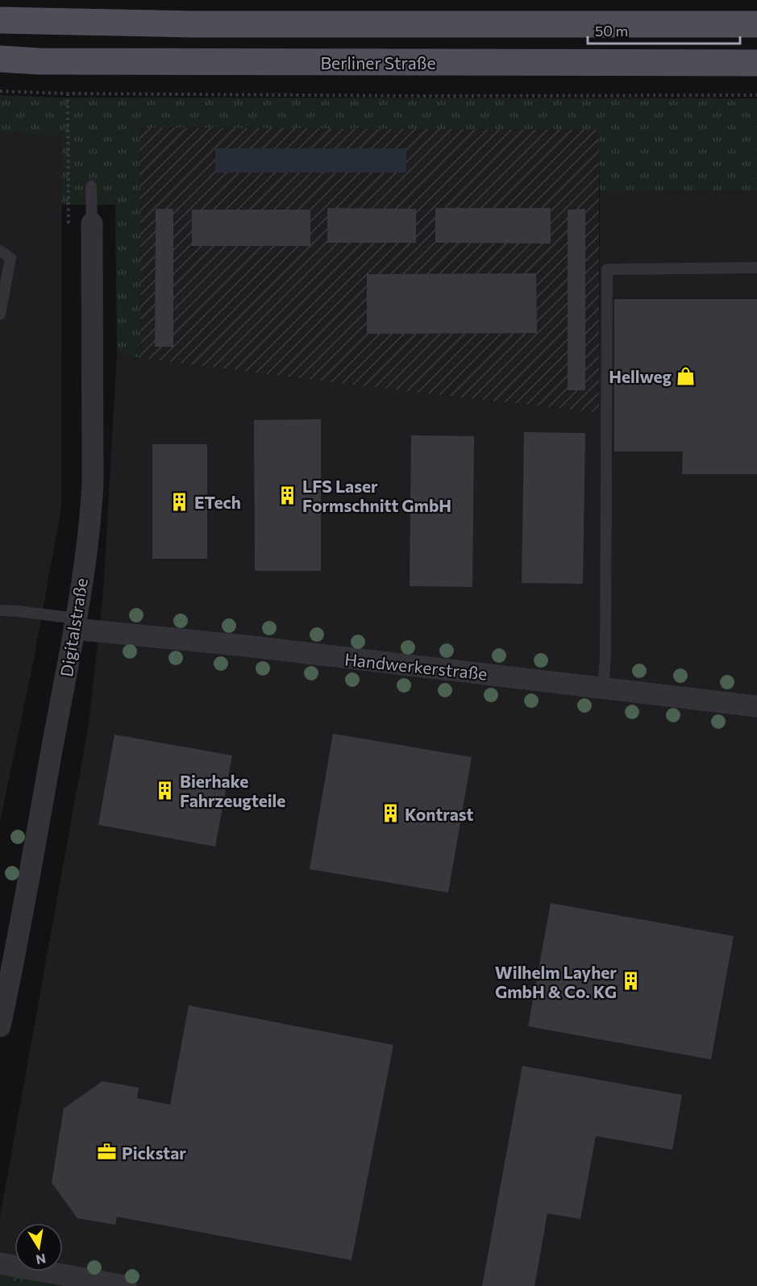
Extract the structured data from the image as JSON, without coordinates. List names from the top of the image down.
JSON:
{
  "streets": {
    "main road": ["Berliner Straße"],
    "street": ["Digitalstraße", "Handwerkerstraße"]
  },
  "crossings": [
    ["Digitalstraße", "Handwerkerstraße"]
  ],
  "places": {
    "shop": ["Hellweg"],
    "building": [
      "LFS Laser Formschnitt GmbH",
      "ETech",
      "Bierhake Fahrzeugteile",
      "Kontrast",
      "Wilhelm Layher GmbH & Co. KG"
    ],
    "office": ["Pickstar"]
  },
  "scale_bar": "50 m",
  "north": "bottom"
}
